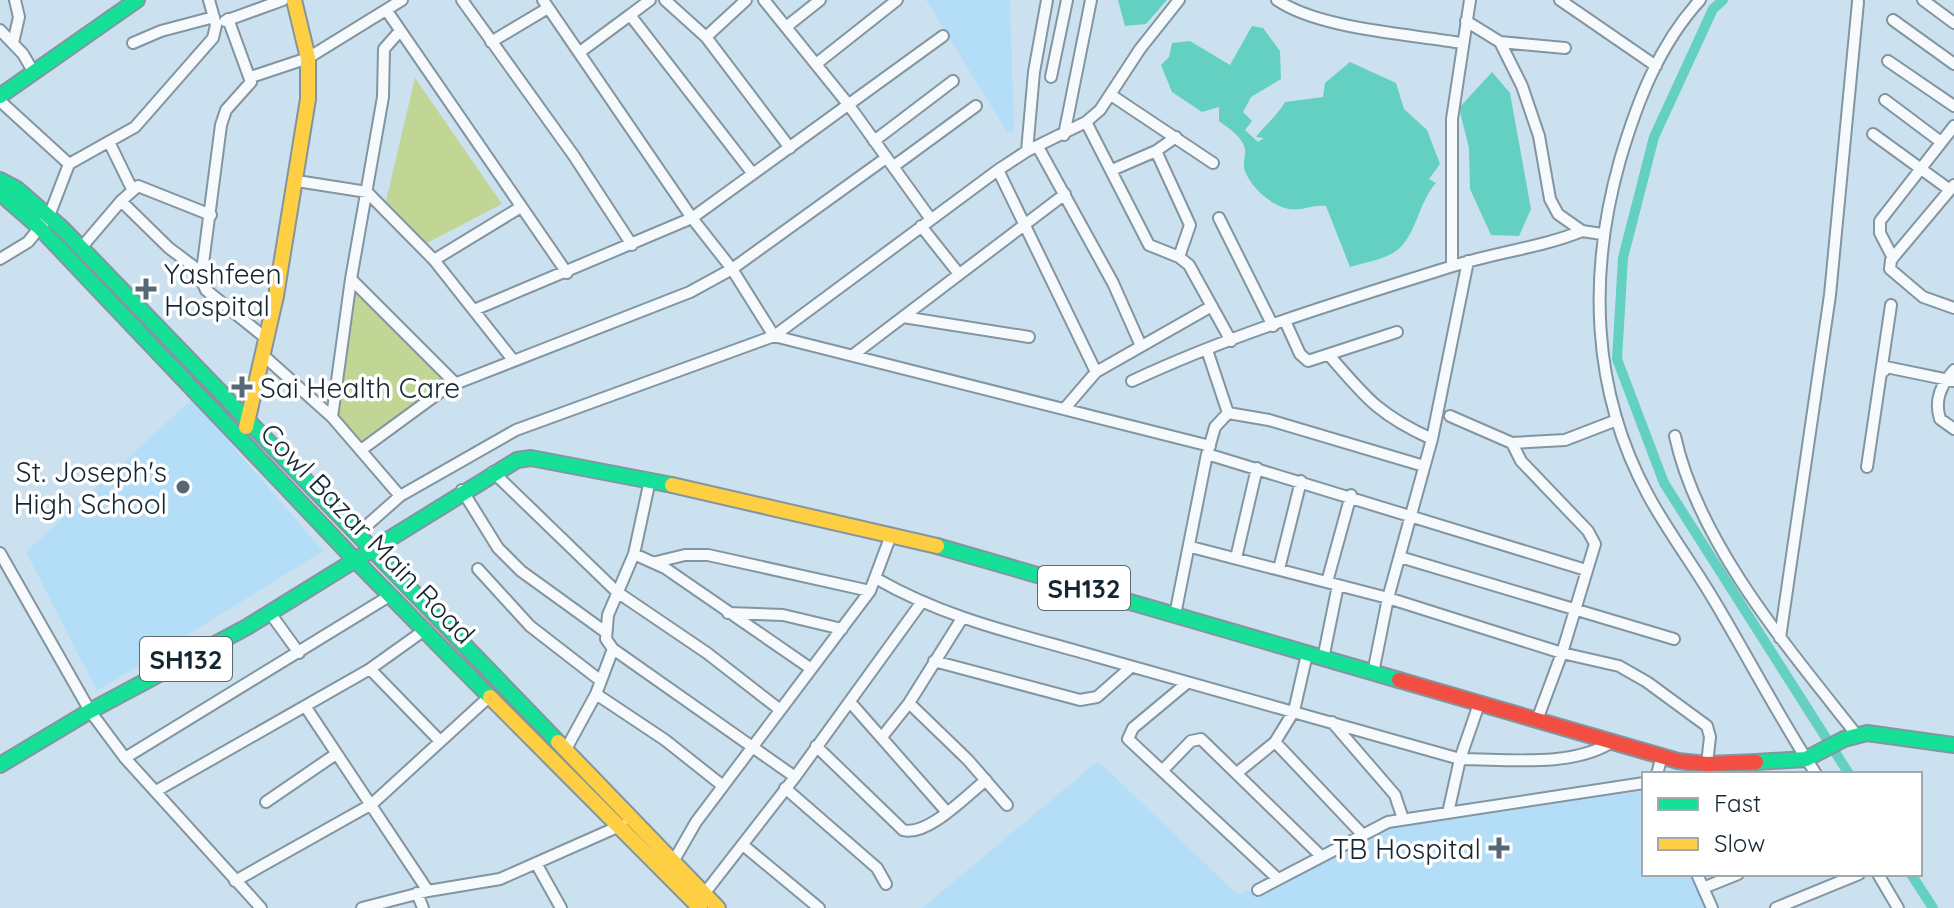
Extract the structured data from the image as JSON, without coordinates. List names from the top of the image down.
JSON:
{
  "streets": {
    "street": ["Cowl Bazar Main Road", "SH132"]
  },
  "crossings": [
    ["Cowl Bazar Main Road", "SH132"]
  ],
  "places": {
    "health": ["Yashfeen Hospital", "Sai Health Care", "TB Hospital"],
    "other": ["St. Joseph's High School"]
  },
  "legend": ["Fast", "Slow"]
}
